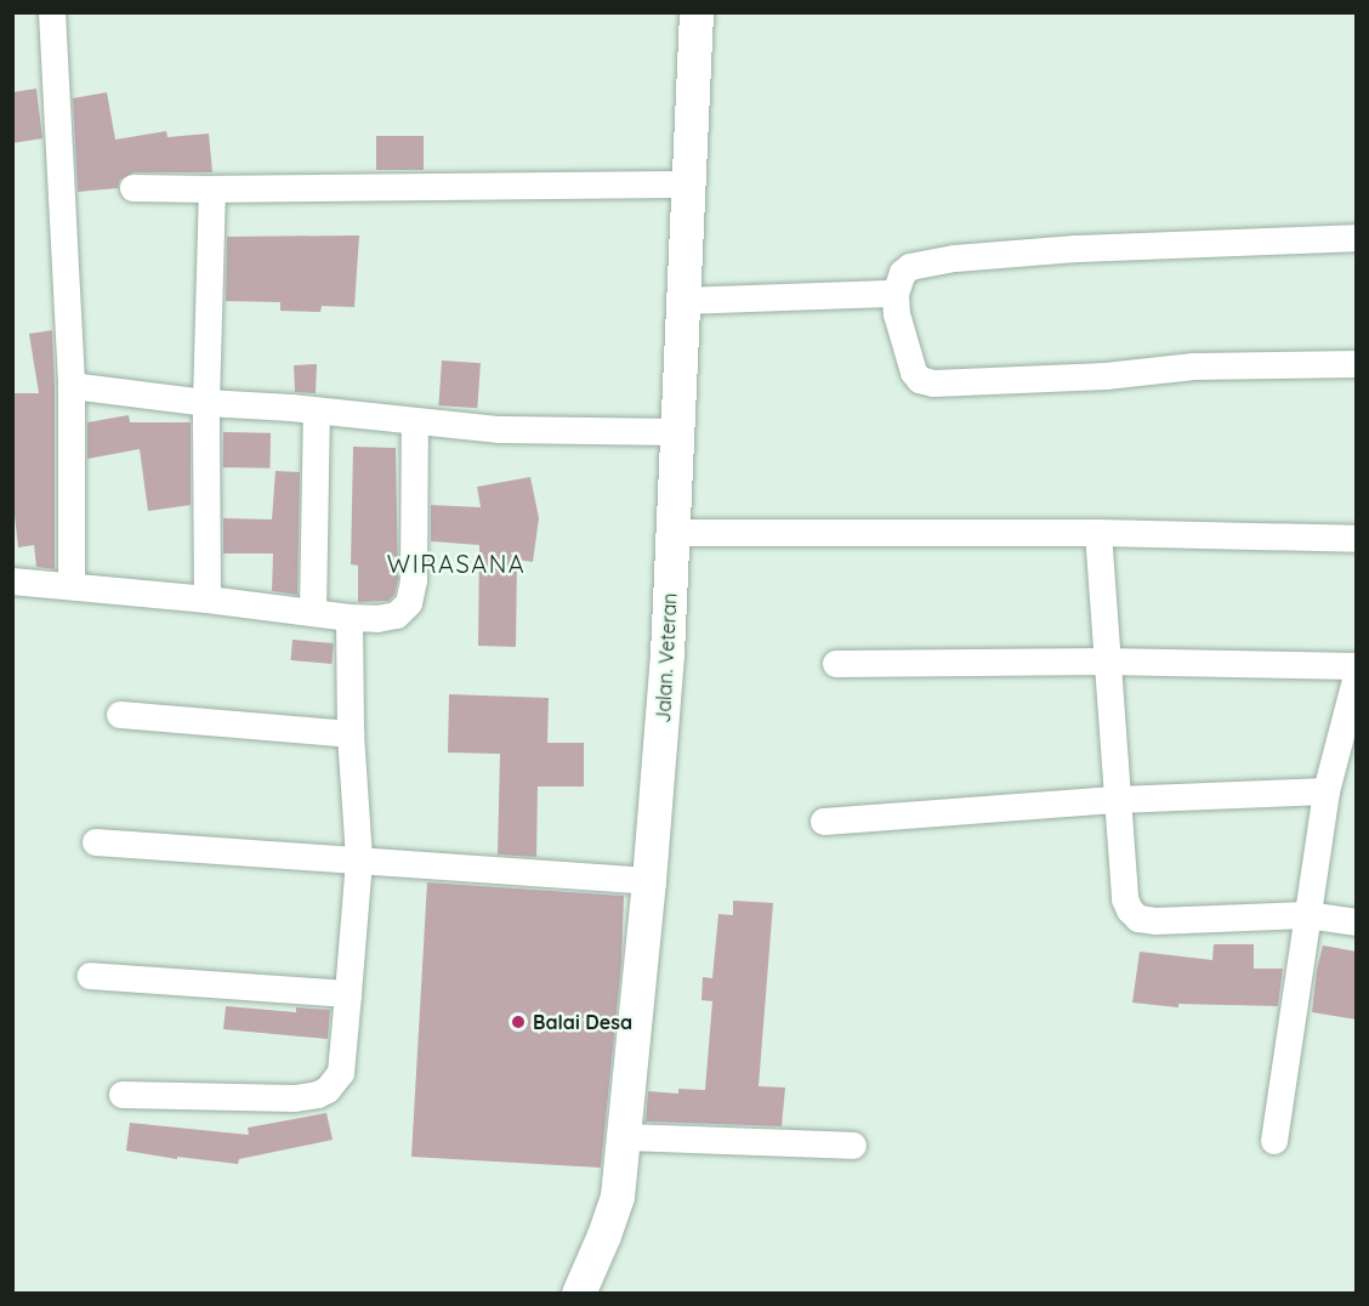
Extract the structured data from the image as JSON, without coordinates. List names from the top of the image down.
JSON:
{
  "streets": {
    "street": ["Jalan. Veteran"]
  },
  "districts": ["WIRASANA"],
  "places": ["Balai Desa"]
}
